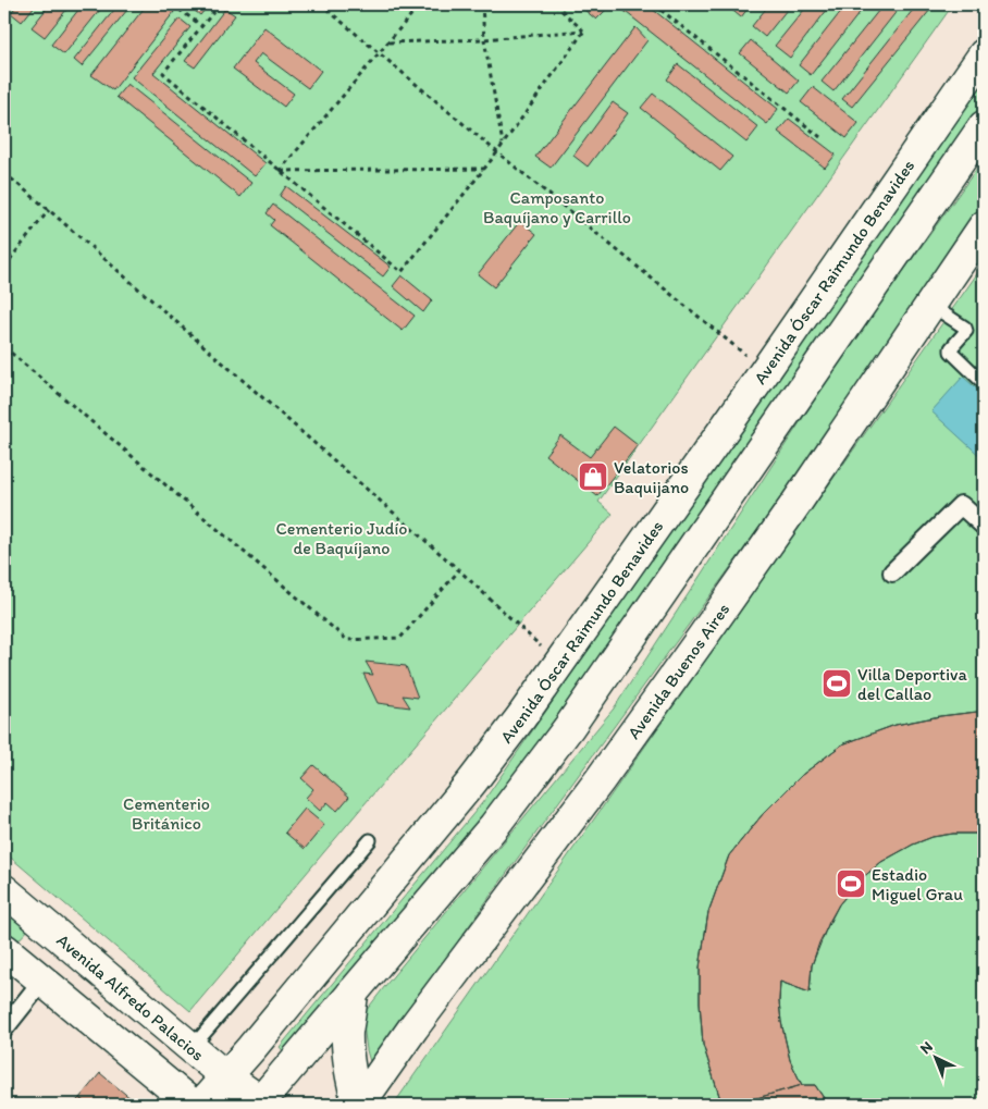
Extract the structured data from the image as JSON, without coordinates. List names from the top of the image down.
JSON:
{
  "streets": {
    "main road": ["Avenida Óscar Raimundo Benavides", "Avenida Buenos Aires", "Avenida Alfredo Palacios"]
  },
  "crossings": [
    ["Avenida Óscar Raimundo Benavides", "Avenida Alfredo Palacios"]
  ],
  "parks": ["Camposanto Baquíjano y Carrillo", "Cementerio Judío de Baquíjano", "Cementerio Británico"],
  "places": {
    "shop": ["Velatorios Baquijano"],
    "sports": ["Villa Deportiva del Callao", "Estadio Miguel Grau"]
  },
  "north": "top left"
}
